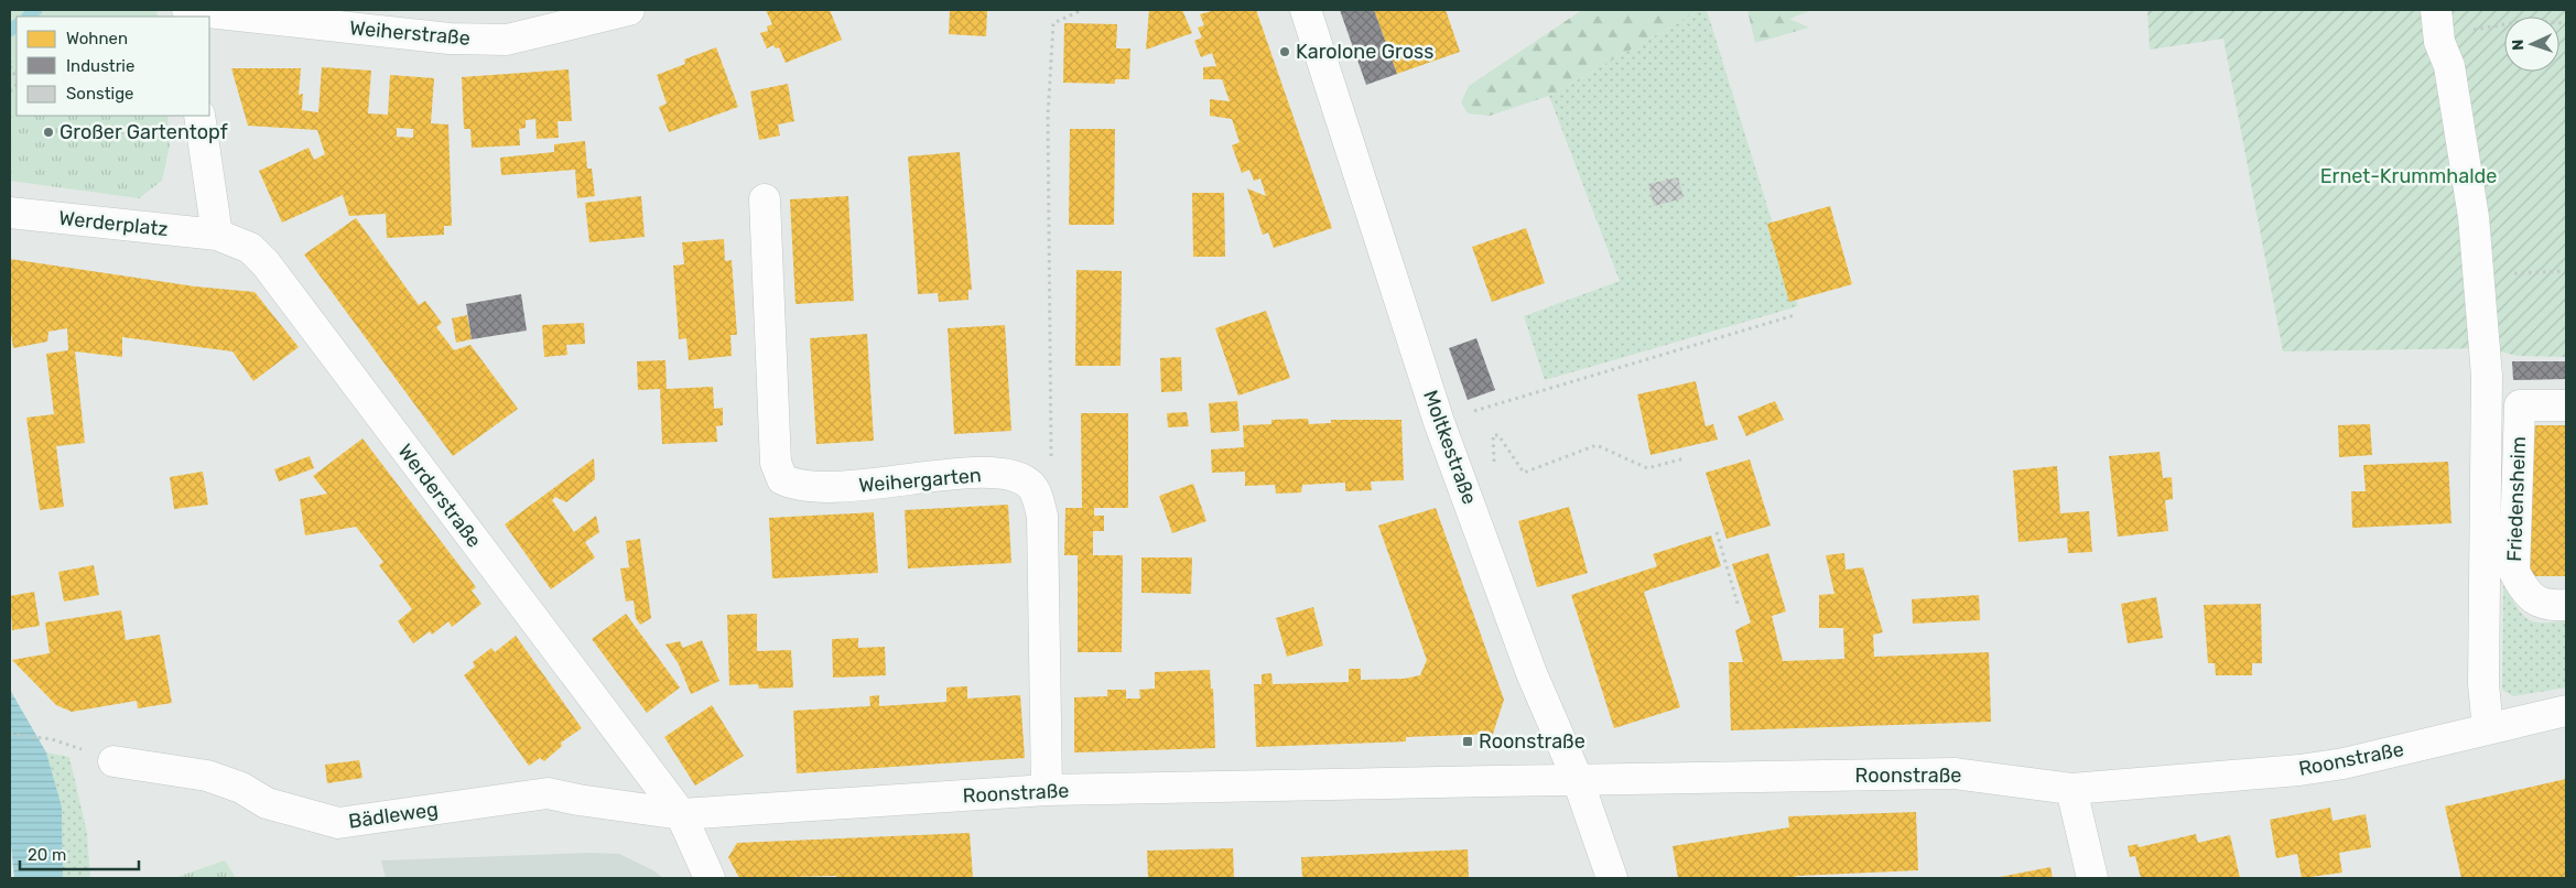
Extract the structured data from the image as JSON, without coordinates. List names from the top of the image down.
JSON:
{
  "streets": {
    "street": [
      "Weiherstraße",
      "Werderplatz",
      "Moltkestraße",
      "Weihergarten",
      "Werderstraße",
      "Friedensheim",
      "Roonstraße",
      "Bädleweg"
    ]
  },
  "crossings": [
    ["Werderplatz", "Werderstraße"],
    ["Moltkestraße", "Roonstraße"],
    ["Werderstraße", "Roonstraße"],
    ["Werderstraße", "Bädleweg"],
    ["Roonstraße", "Bädleweg"]
  ],
  "parks": ["Ernet-Krummhalde"],
  "places": {
    "other": ["Karolone Gross", "Großer Gartentopf"],
    "transit": ["Roonstraße"]
  },
  "legend": ["Wohnen", "Industrie", "Sonstige"],
  "scale_bar": "20 m",
  "north": "left"
}
